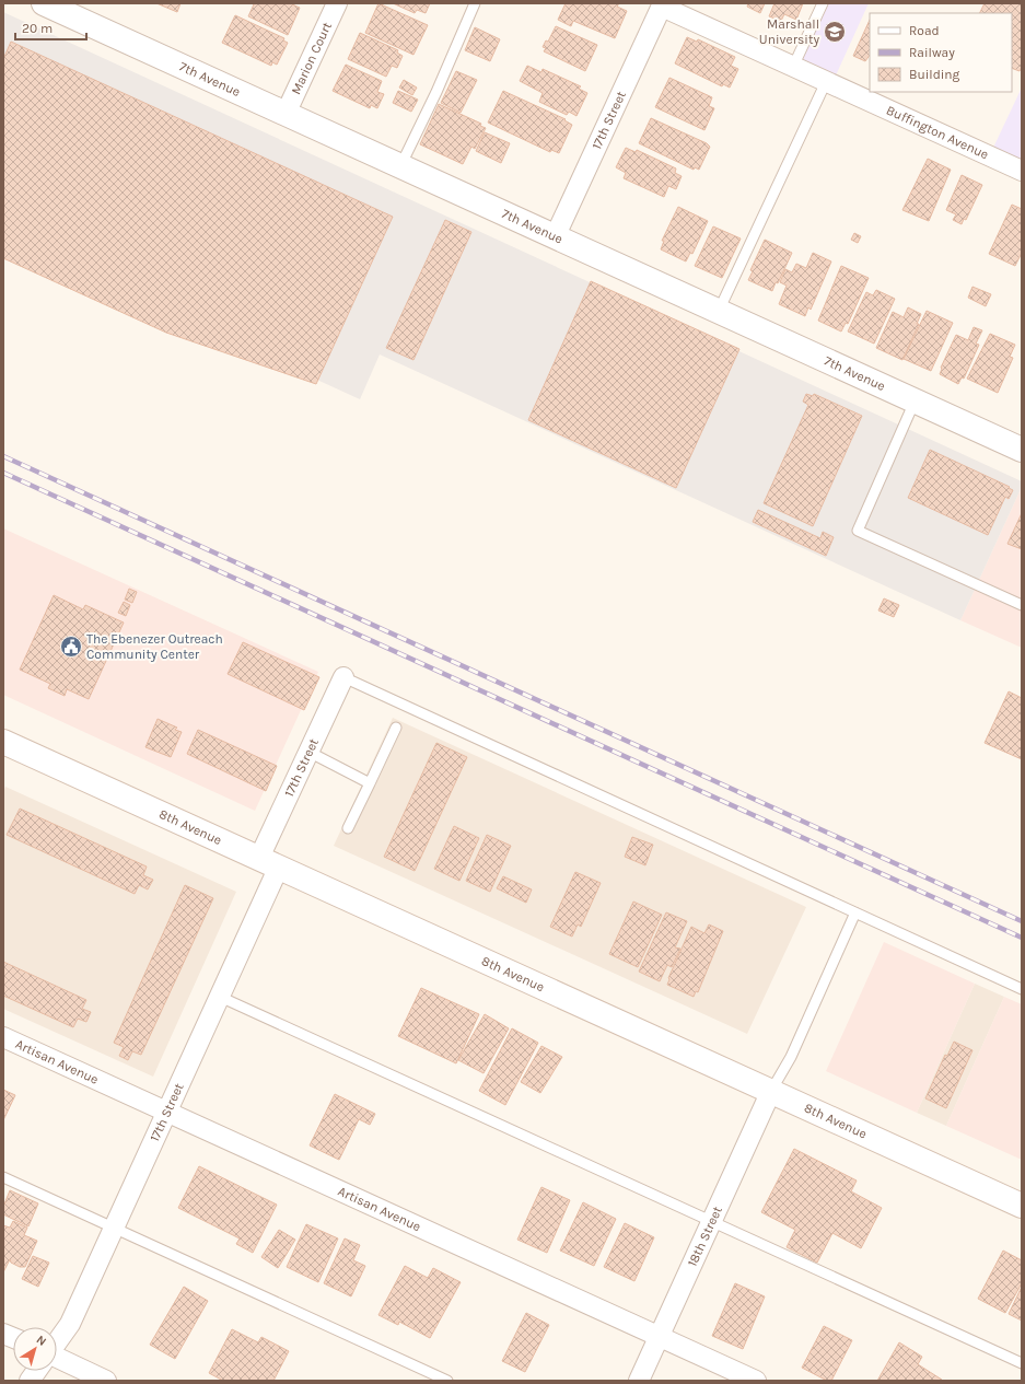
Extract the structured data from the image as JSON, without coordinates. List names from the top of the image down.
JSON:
{
  "streets": {
    "main road": ["7th Avenue", "8th Avenue"],
    "street": [
      "Marion Court",
      "17th Street",
      "Buffington Avenue",
      "Artisan Avenue",
      "18th Street"
    ]
  },
  "crossings": [
    ["Marion Court", "7th Avenue"],
    ["7th Avenue", "17th Street"],
    ["17th Street", "Buffington Avenue"],
    ["17th Street", "8th Avenue"],
    ["17th Street", "Artisan Avenue"],
    ["8th Avenue", "18th Street"],
    ["Artisan Avenue", "18th Street"]
  ],
  "places": {
    "school or university": ["Marshall University"],
    "public building": ["The Ebenezer Outreach Community Center"]
  },
  "legend": ["Road", "Railway", "Building"],
  "scale_bar": "20 m",
  "north": "top right"
}
